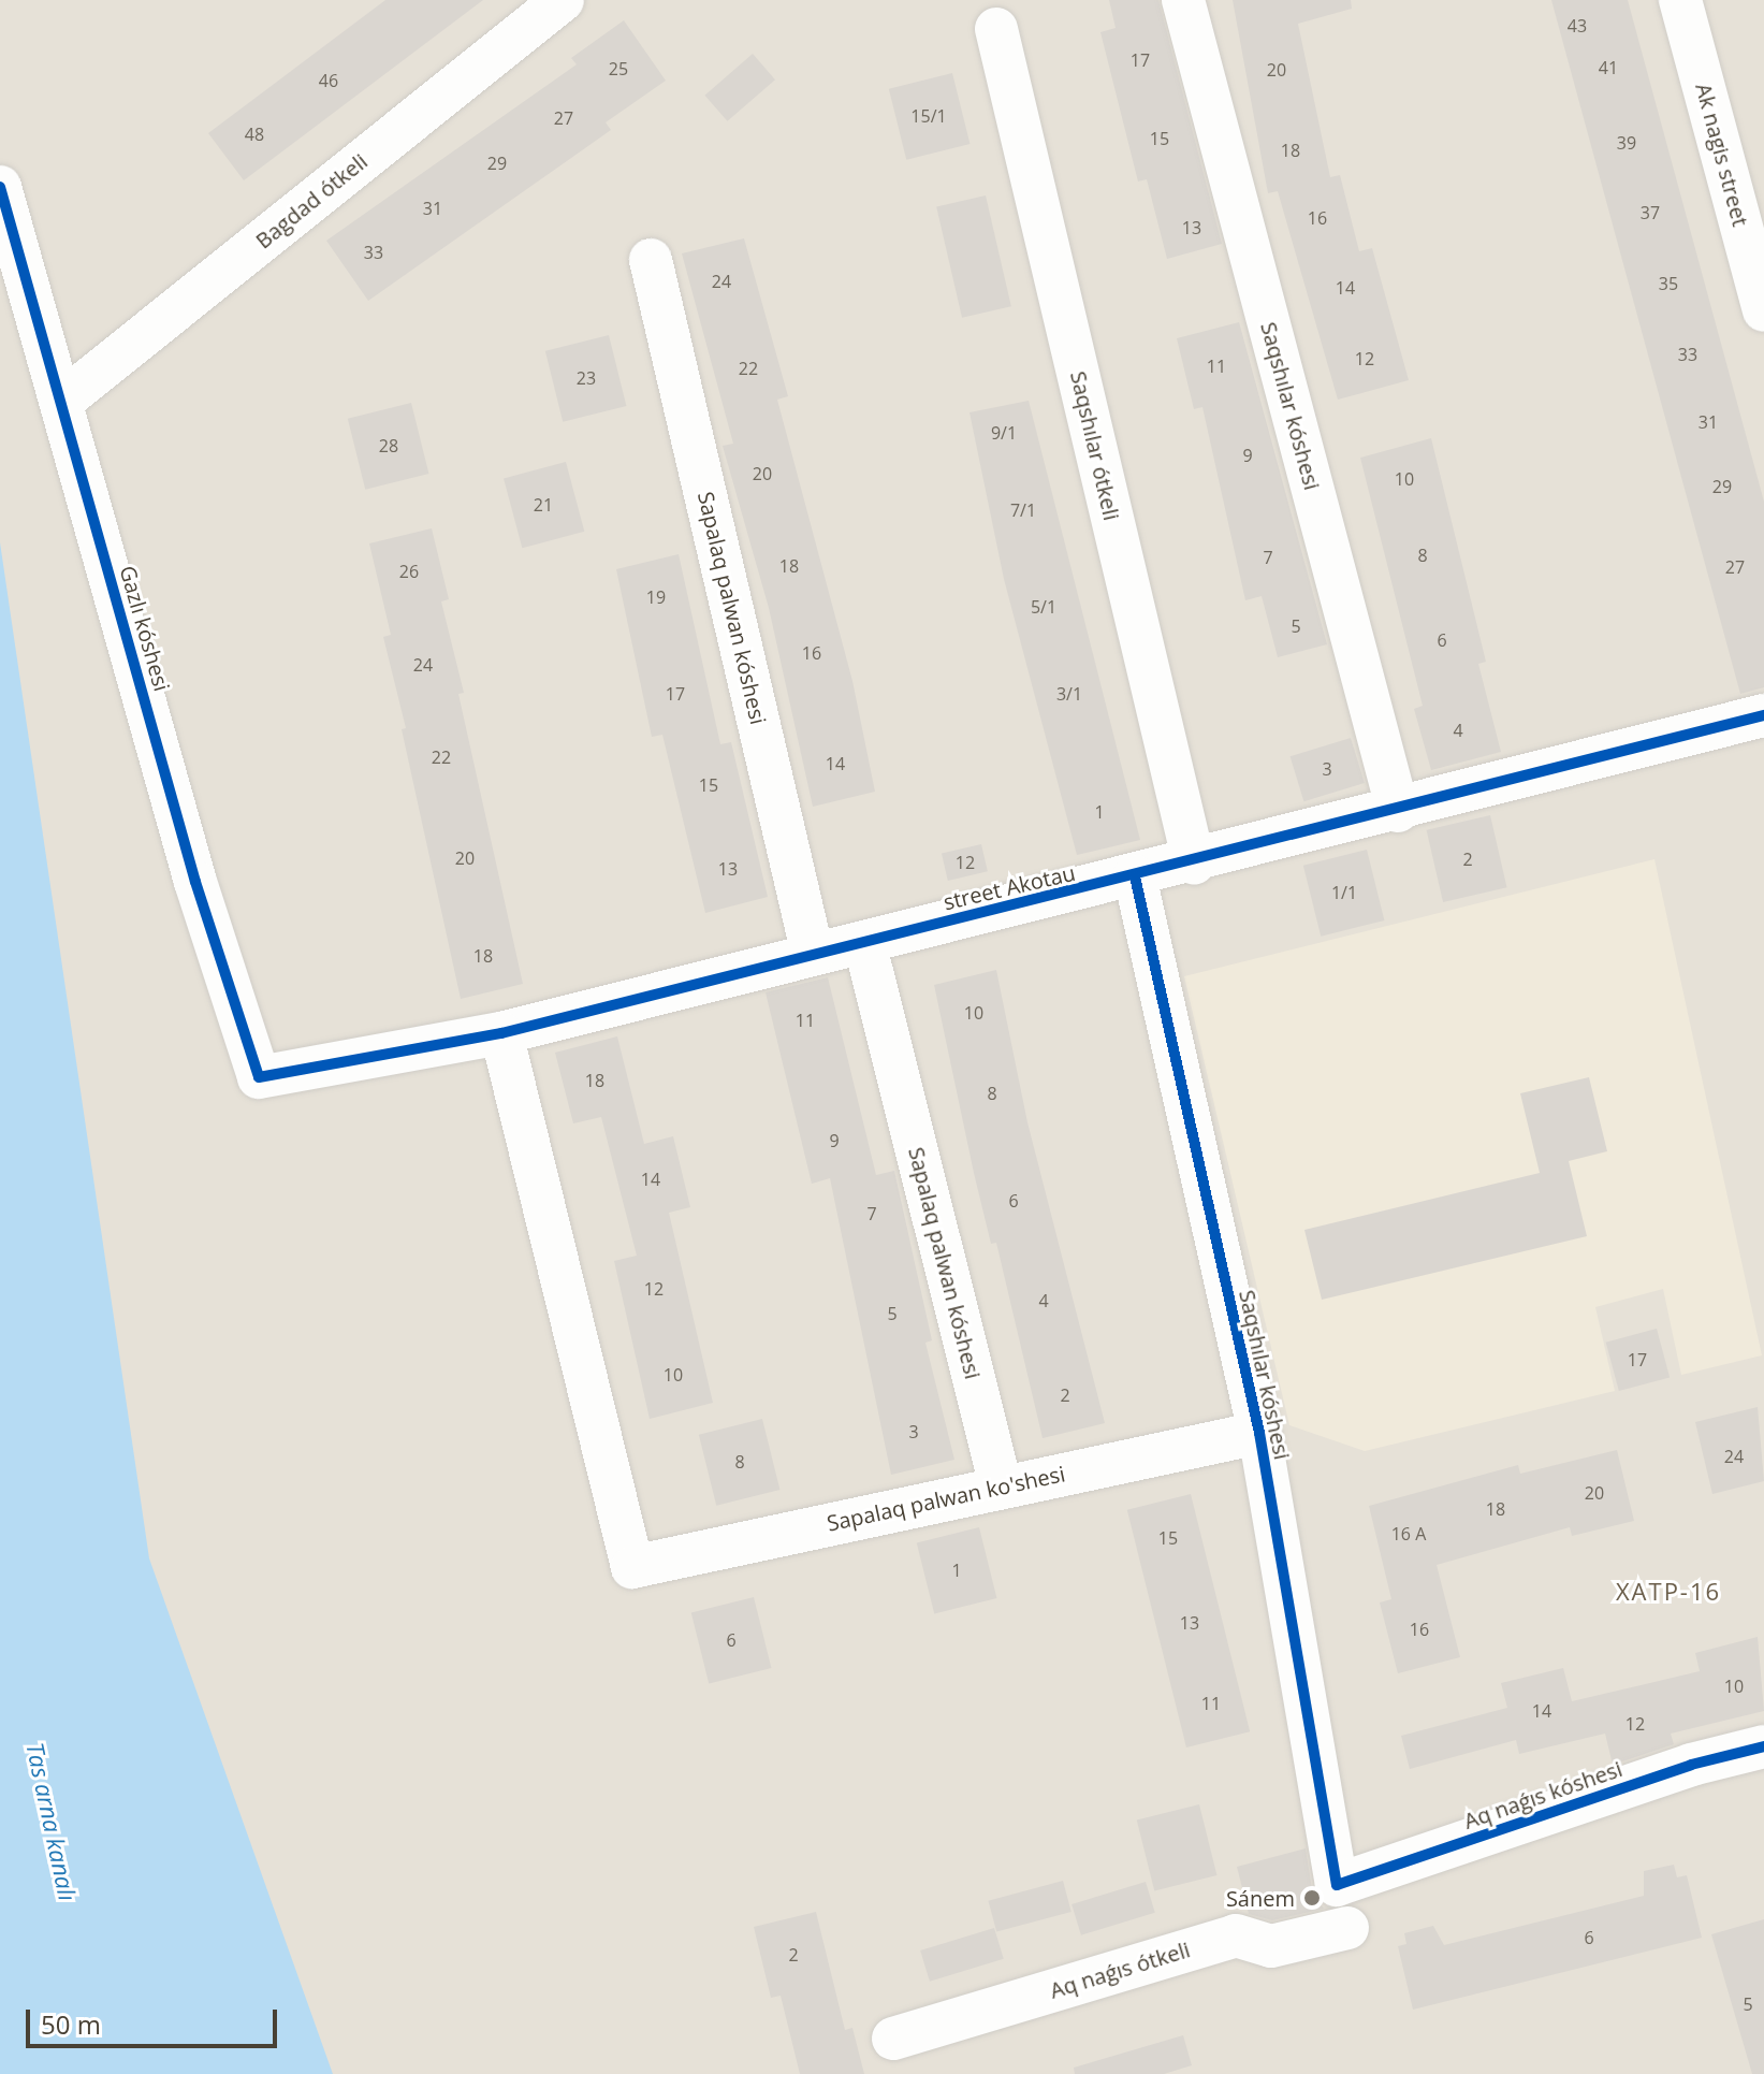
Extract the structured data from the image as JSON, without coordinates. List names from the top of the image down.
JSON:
{
  "streets": {
    "street": [
      "Ak nagis street",
      "Bagdad ótkeli",
      "Saqshılar kóshesi",
      "Saqshılar ótkeli",
      "Sapalaq palwan kóshesi",
      "Gazlı kóshesi",
      "street Akotau",
      "Sapalaq palwan ko'shesi",
      "Aq naǵıs kóshesi",
      "Aq naǵıs ótkeli"
    ]
  },
  "crossings": [
    ["Bagdad ótkeli", "Gazlı kóshesi"],
    ["Saqshılar kóshesi", "street Akotau"],
    ["Saqshılar kóshesi", "Sapalaq palwan ko'shesi"],
    ["Saqshılar kóshesi", "Aq naǵıs kóshesi"],
    ["Saqshılar ótkeli", "street Akotau"],
    ["Sapalaq palwan kóshesi", "street Akotau"],
    ["Sapalaq palwan kóshesi", "Sapalaq palwan ko'shesi"],
    ["Gazlı kóshesi", "street Akotau"],
    ["street Akotau", "Sapalaq palwan ko'shesi"]
  ],
  "districts": ["XATP-16"],
  "water": ["Tas arna kanalı"],
  "places": ["Sánem"],
  "house_numbers": [
    "43",
    "17",
    "41",
    "25",
    "20",
    "46",
    "15/1",
    "27",
    "48",
    "15",
    "39",
    "18",
    "29",
    "31",
    "37",
    "16",
    "13",
    "33",
    "24",
    "35",
    "14",
    "33",
    "12",
    "11",
    "22",
    "23",
    "31",
    "9/1",
    "28",
    "9",
    "20",
    "10",
    "29",
    "21",
    "7/1",
    "8",
    "7",
    "18",
    "27",
    "26",
    "19",
    "5/1",
    "5",
    "6",
    "16",
    "24",
    "17",
    "3/1",
    "4",
    "22",
    "14",
    "3",
    "15",
    "1",
    "20",
    "2",
    "12",
    "13",
    "1/1",
    "18",
    "10",
    "11",
    "18",
    "8",
    "9",
    "14",
    "6",
    "7",
    "12",
    "4",
    "5",
    "17",
    "10",
    "2",
    "3",
    "24",
    "8",
    "20",
    "18",
    "16 А",
    "15",
    "1",
    "13",
    "16",
    "6",
    "10",
    "11",
    "14",
    "12",
    "6",
    "2",
    "5"
  ],
  "scale_bar": "50 m"
}
